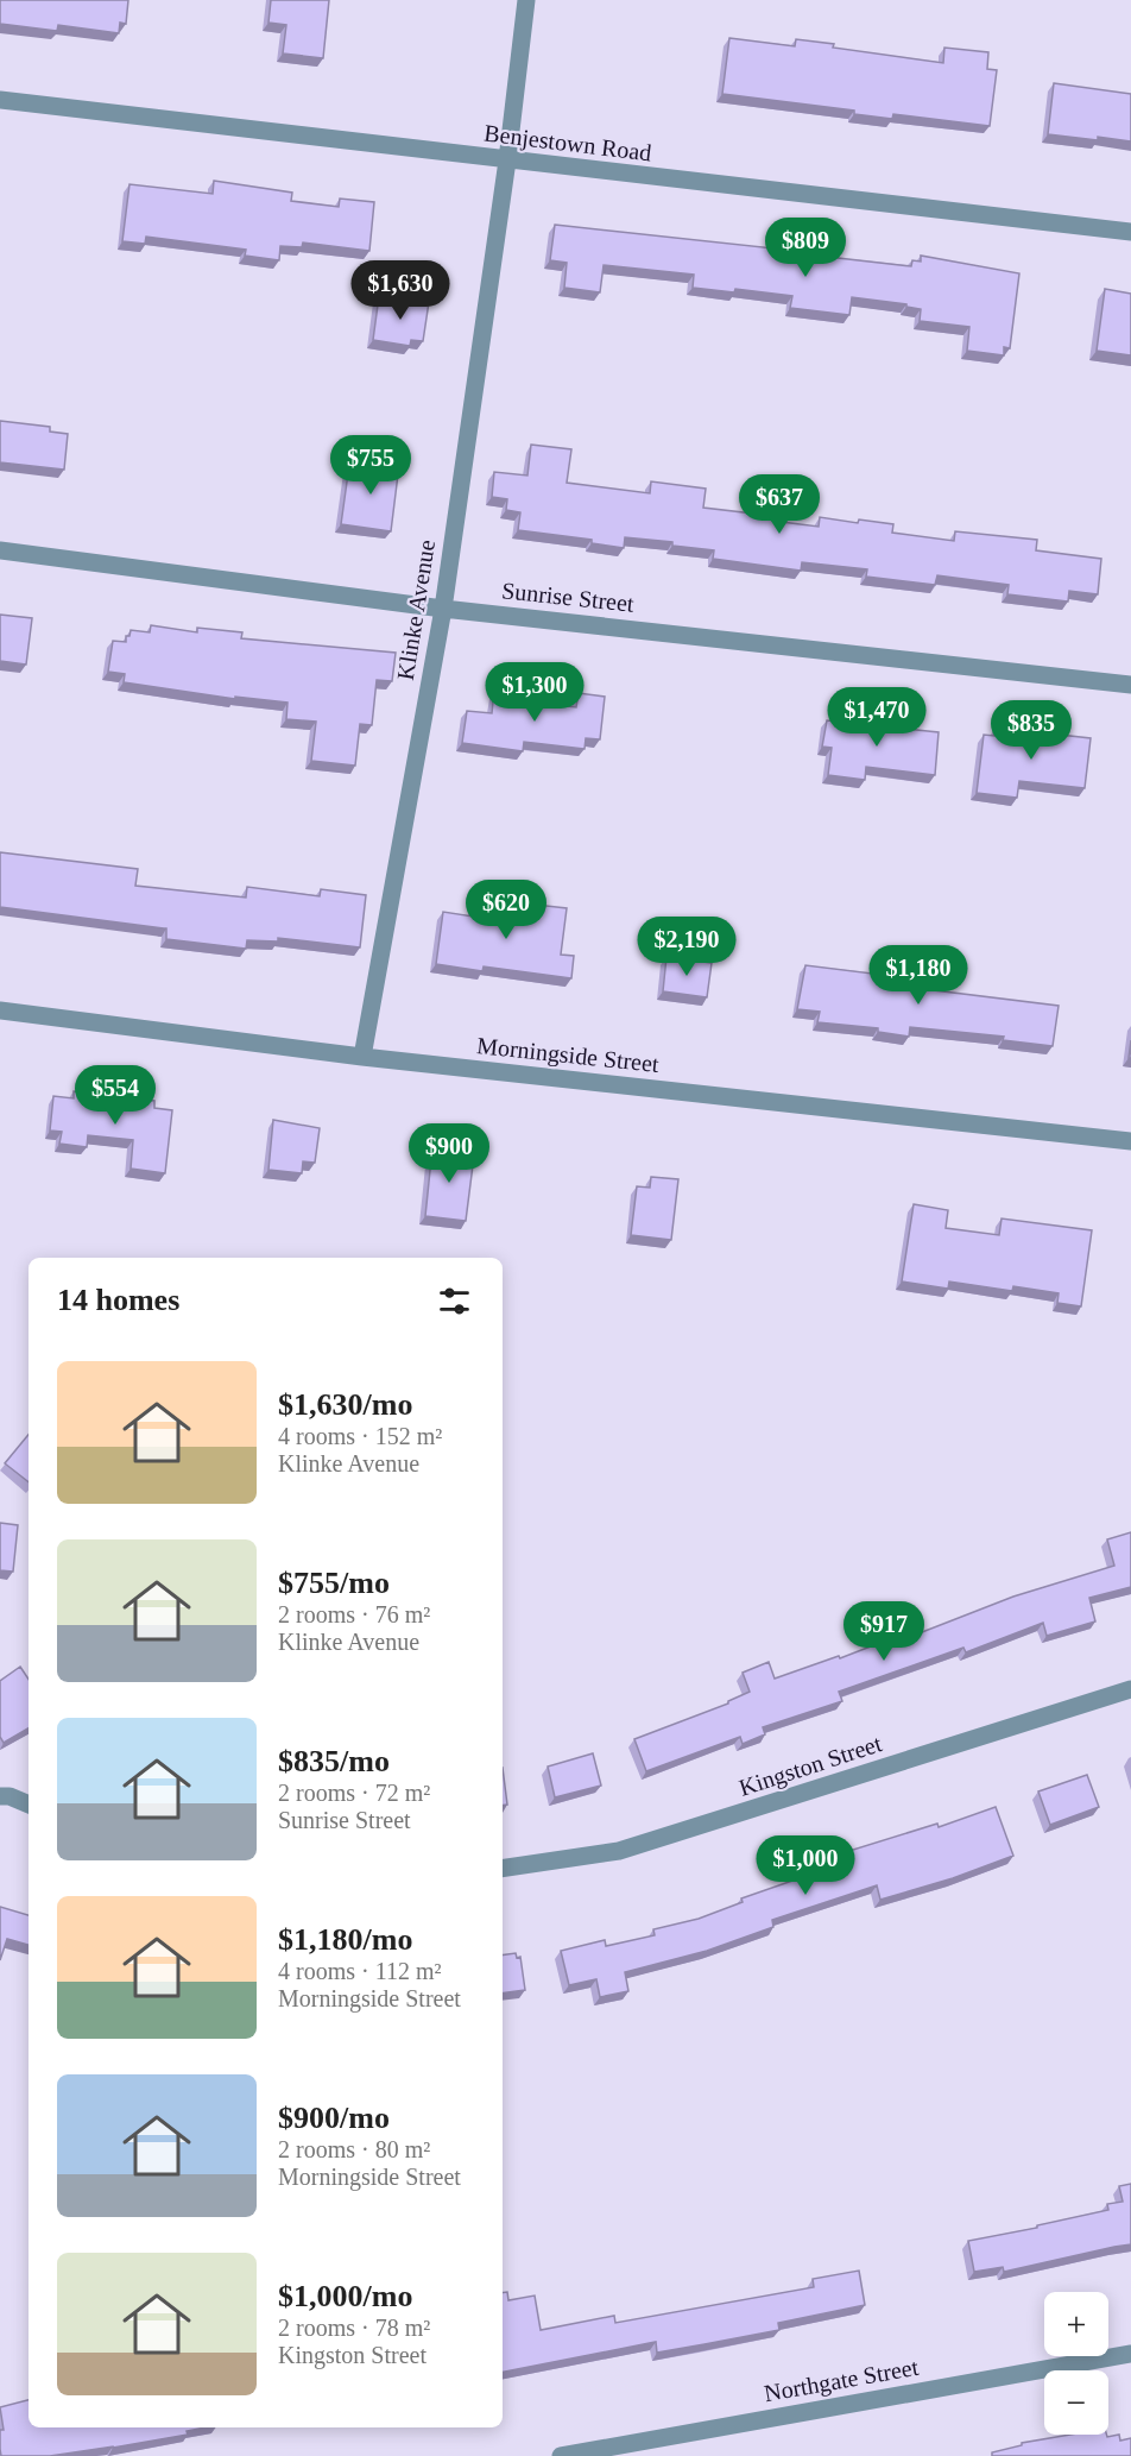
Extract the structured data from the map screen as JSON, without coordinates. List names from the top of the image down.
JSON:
{
  "streets": {
    "street": [
      "Benjestown Road",
      "Sunrise Street",
      "Klinke Avenue",
      "Morningside Street",
      "Kingston Street",
      "Northgate Street"
    ]
  },
  "crossings": [
    ["Benjestown Road", "Klinke Avenue"],
    ["Sunrise Street", "Klinke Avenue"],
    ["Klinke Avenue", "Morningside Street"]
  ],
  "page": {
    "price": [
      "$809",
      "$1,630",
      "$755",
      "$637",
      "$1,300",
      "$1,470",
      "$835",
      "$620",
      "$2,190",
      "$1,180",
      "$554",
      "$900",
      "$917",
      "$1,000"
    ],
    "heading": "14 homes",
    "list": [
      {
        "name": "$1,630/mo",
        "note": "4 rooms · 152 m² · Klinke Avenue"
      },
      {
        "name": "$755/mo",
        "note": "2 rooms · 76 m² · Klinke Avenue"
      },
      {
        "name": "$835/mo",
        "note": "2 rooms · 72 m² · Sunrise Street"
      },
      {
        "name": "$1,180/mo",
        "note": "4 rooms · 112 m² · Morningside Street"
      },
      {
        "name": "$900/mo",
        "note": "2 rooms · 80 m² · Morningside Street"
      },
      {
        "name": "$1,000/mo",
        "note": "2 rooms · 78 m² · Kingston Street"
      }
    ],
    "map_buttons": ["+", "−"]
  }
}
